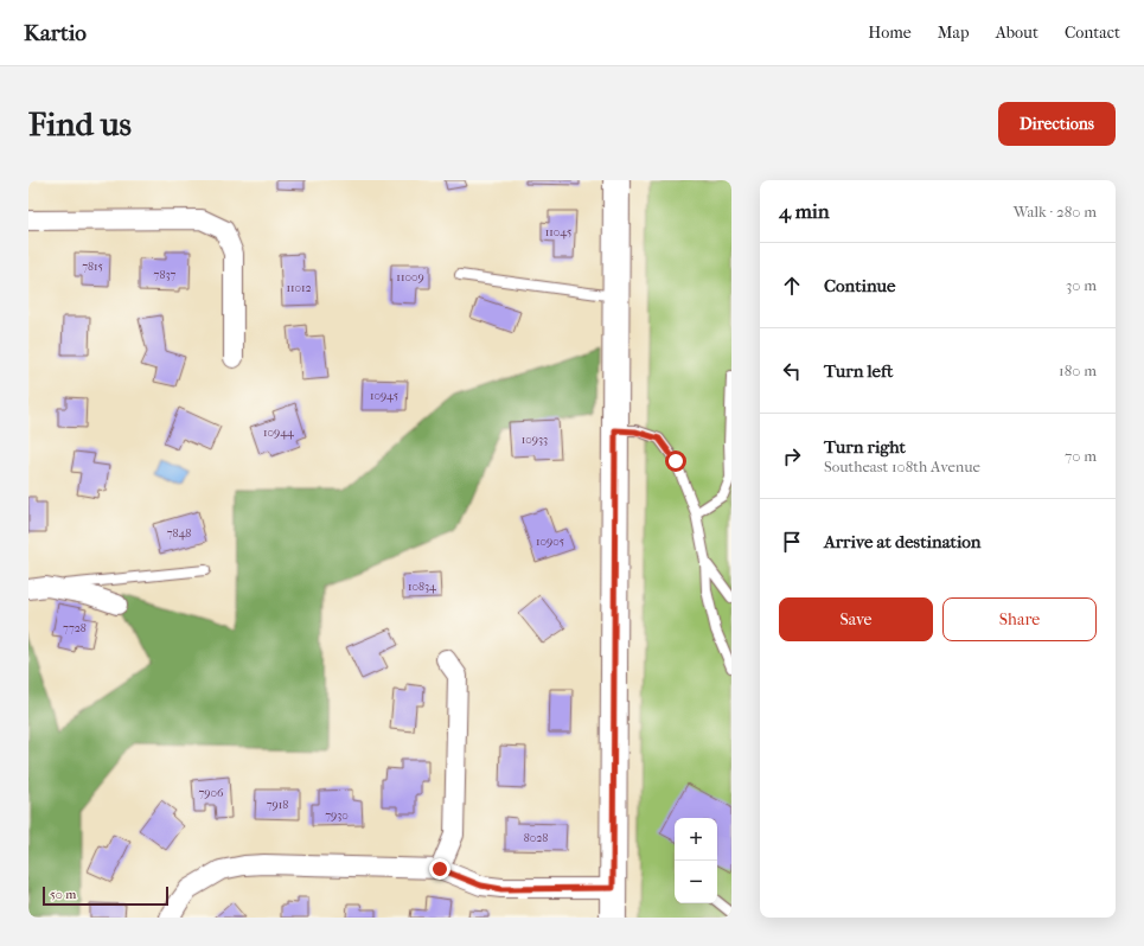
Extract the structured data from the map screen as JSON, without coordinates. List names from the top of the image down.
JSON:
{
  "house_numbers": [
    "11045",
    "7815",
    "7837",
    "11009",
    "11012",
    "10945",
    "10944",
    "10933",
    "7848",
    "10905",
    "10834",
    "7728",
    "7906",
    "7918",
    "7930",
    "8028"
  ],
  "scale_bar": "50 m",
  "page": {
    "header": "Kartio",
    "nav": [
      "Home",
      "Map",
      "About",
      "Contact"
    ],
    "buttons": [
      "Directions",
      ["Save", "Share"]
    ],
    "title": "Find us",
    "heading": ["4 min", "Walk · 280 m"],
    "list": [
      ["Continue", "30 m"],
      ["Turn left", "180 m"],
      ["Turn right", "Southeast 108th Avenue", "70 m"],
      "Arrive at destination"
    ],
    "map_buttons": ["+", "−"],
    "scale": "50 m"
  }
}
